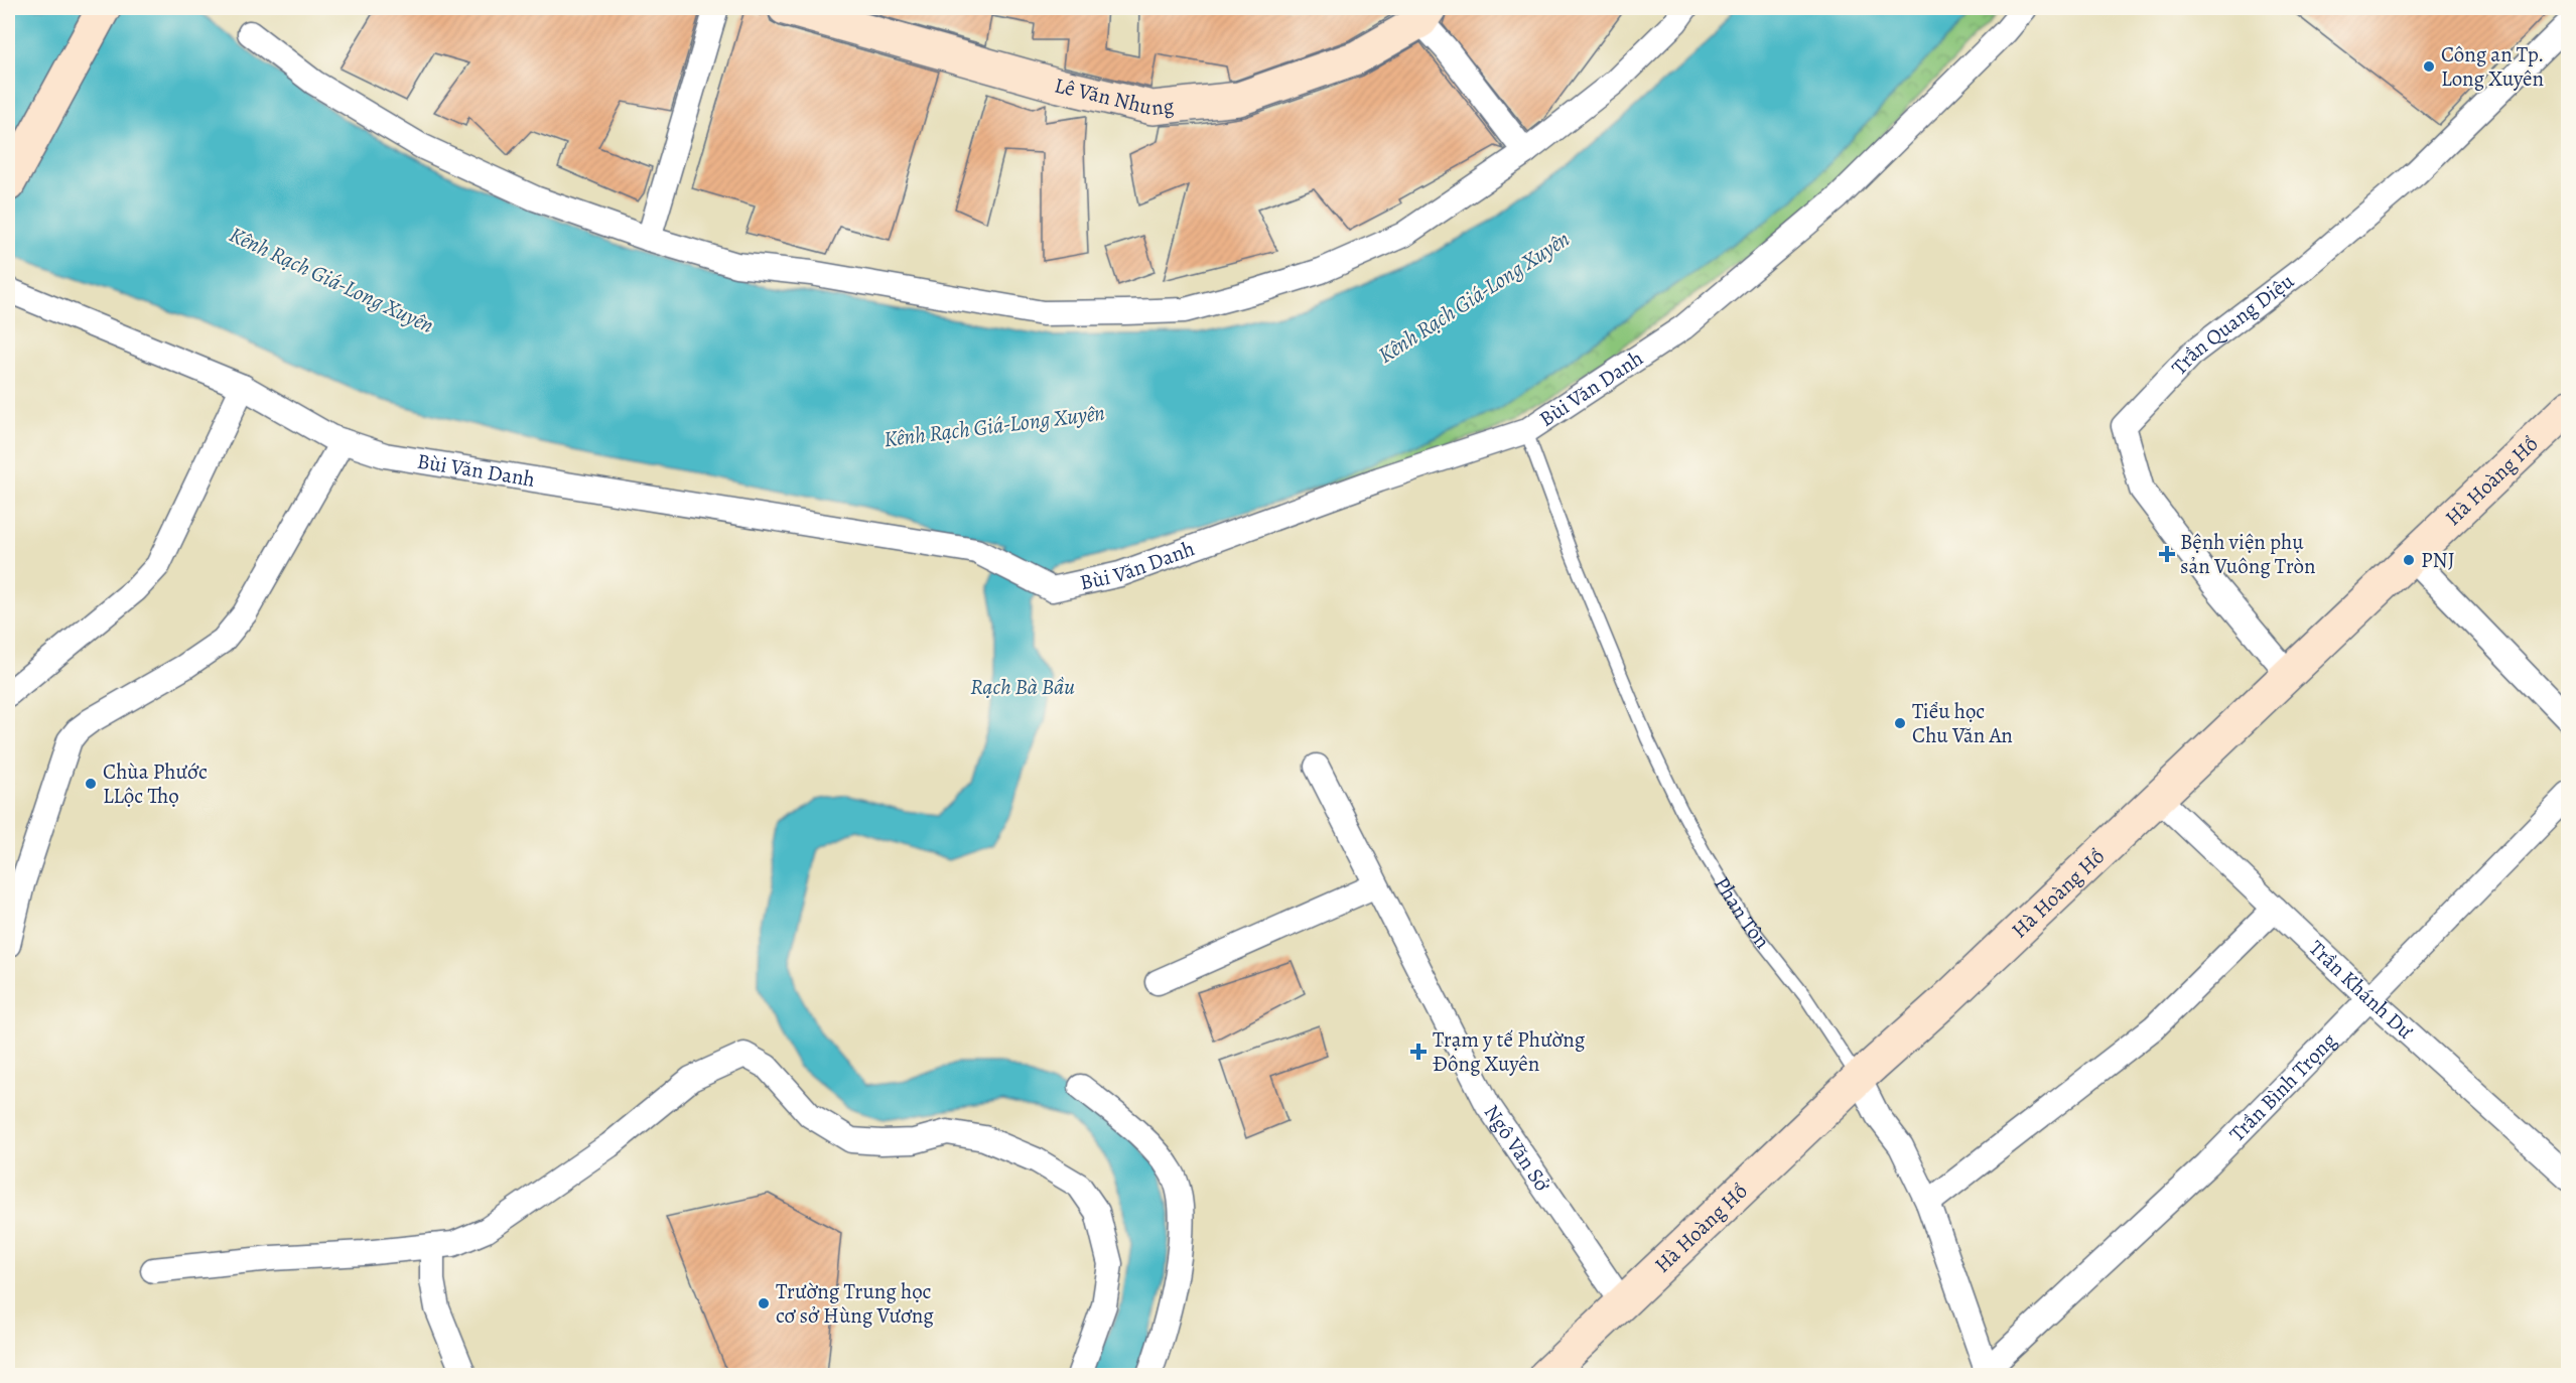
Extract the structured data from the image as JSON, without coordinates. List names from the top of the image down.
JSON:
{
  "streets": {
    "main road": ["Lê Văn Nhung", "Hà Hoàng Hổ"],
    "street": [
      "Trần Quang Diệu",
      "Bùi Văn Danh",
      "Phan Tôn",
      "Trần Khánh Dư",
      "Trần Bình Trọng",
      "Ngô Văn Sở"
    ]
  },
  "crossings": [
    ["Trần Quang Diệu", "Hà Hoàng Hổ"],
    ["Bùi Văn Danh", "Phan Tôn"],
    ["Hà Hoàng Hổ", "Phan Tôn"],
    ["Hà Hoàng Hổ", "Trần Khánh Dư"],
    ["Hà Hoàng Hổ", "Ngô Văn Sở"],
    ["Phan Tôn", "Trần Bình Trọng"],
    ["Trần Khánh Dư", "Trần Bình Trọng"]
  ],
  "water": ["Kênh Rạch Giá-Long Xuyên", "Rạch Bà Bầu"],
  "places": {
    "other": [
      "Công an Tp. Long Xuyên",
      "PNJ",
      "Tiểu học Chu Văn An",
      "Chùa Phước LLộc Thọ",
      "Trường Trung học cơ sở Hùng Vương"
    ],
    "health": ["Bệnh viện phụ sản Vuông Tròn", "Trạm y tế Phường Đông Xuyên"]
  }
}
